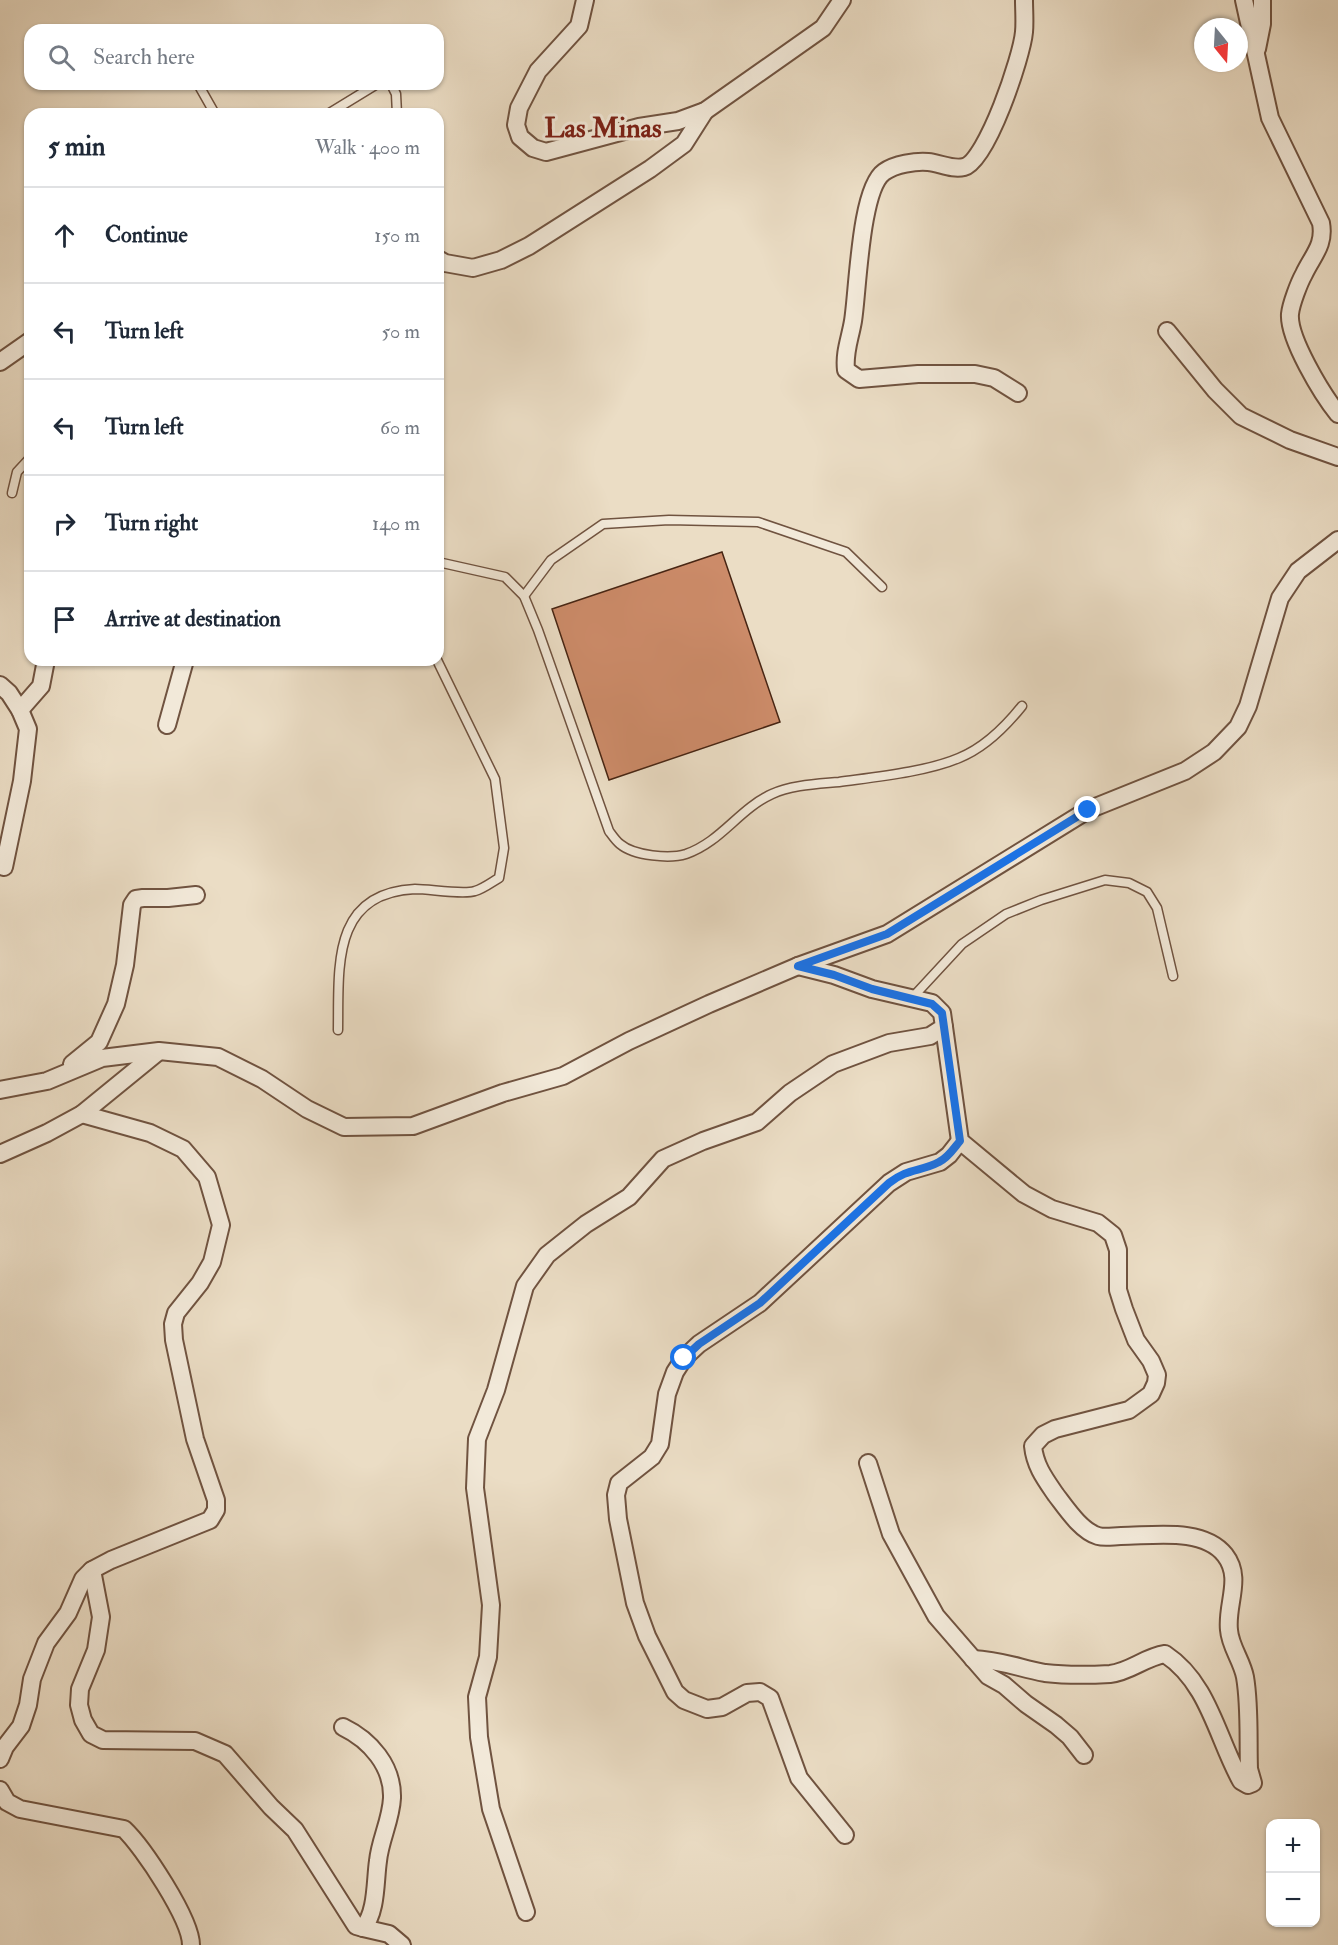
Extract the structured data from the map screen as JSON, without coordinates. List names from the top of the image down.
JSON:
{
  "districts": ["Las Minas"],
  "north": "bottom",
  "page": {
    "search": "Search here",
    "heading": ["5 min", "Walk · 400 m"],
    "list": [
      ["Continue", "150 m"],
      ["Turn left", "50 m"],
      ["Turn left", "60 m"],
      ["Turn right", "140 m"],
      "Arrive at destination"
    ],
    "map_buttons": ["+", "−"]
  }
}
